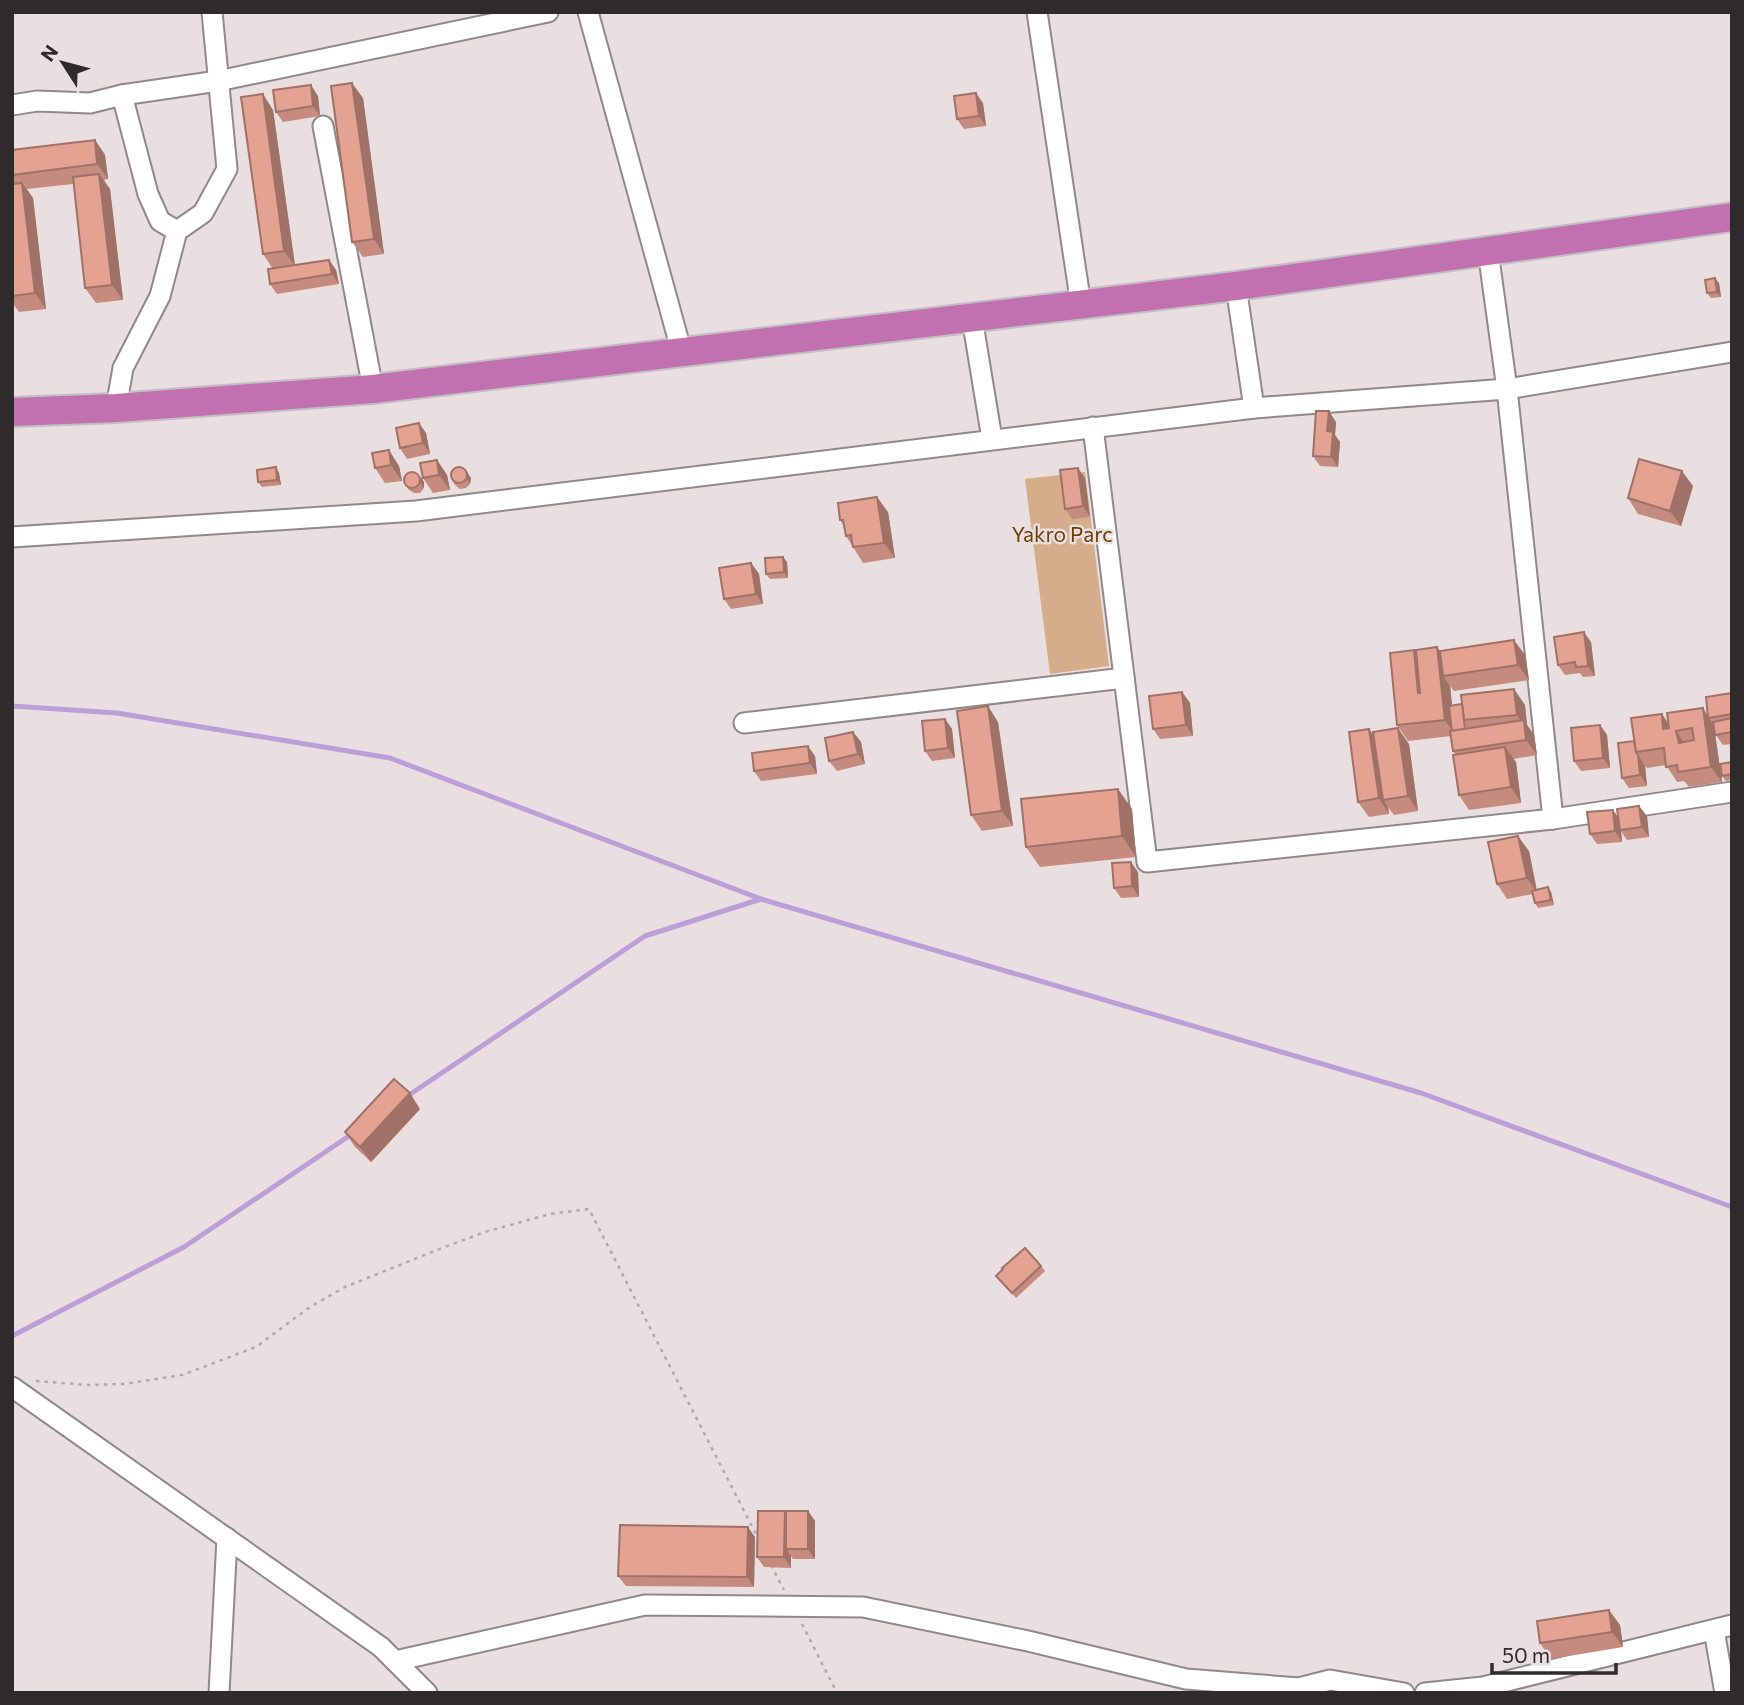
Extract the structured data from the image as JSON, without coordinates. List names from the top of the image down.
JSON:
{
  "parks": ["Yakro Parc"],
  "scale_bar": "50 m",
  "north": "top left"
}
